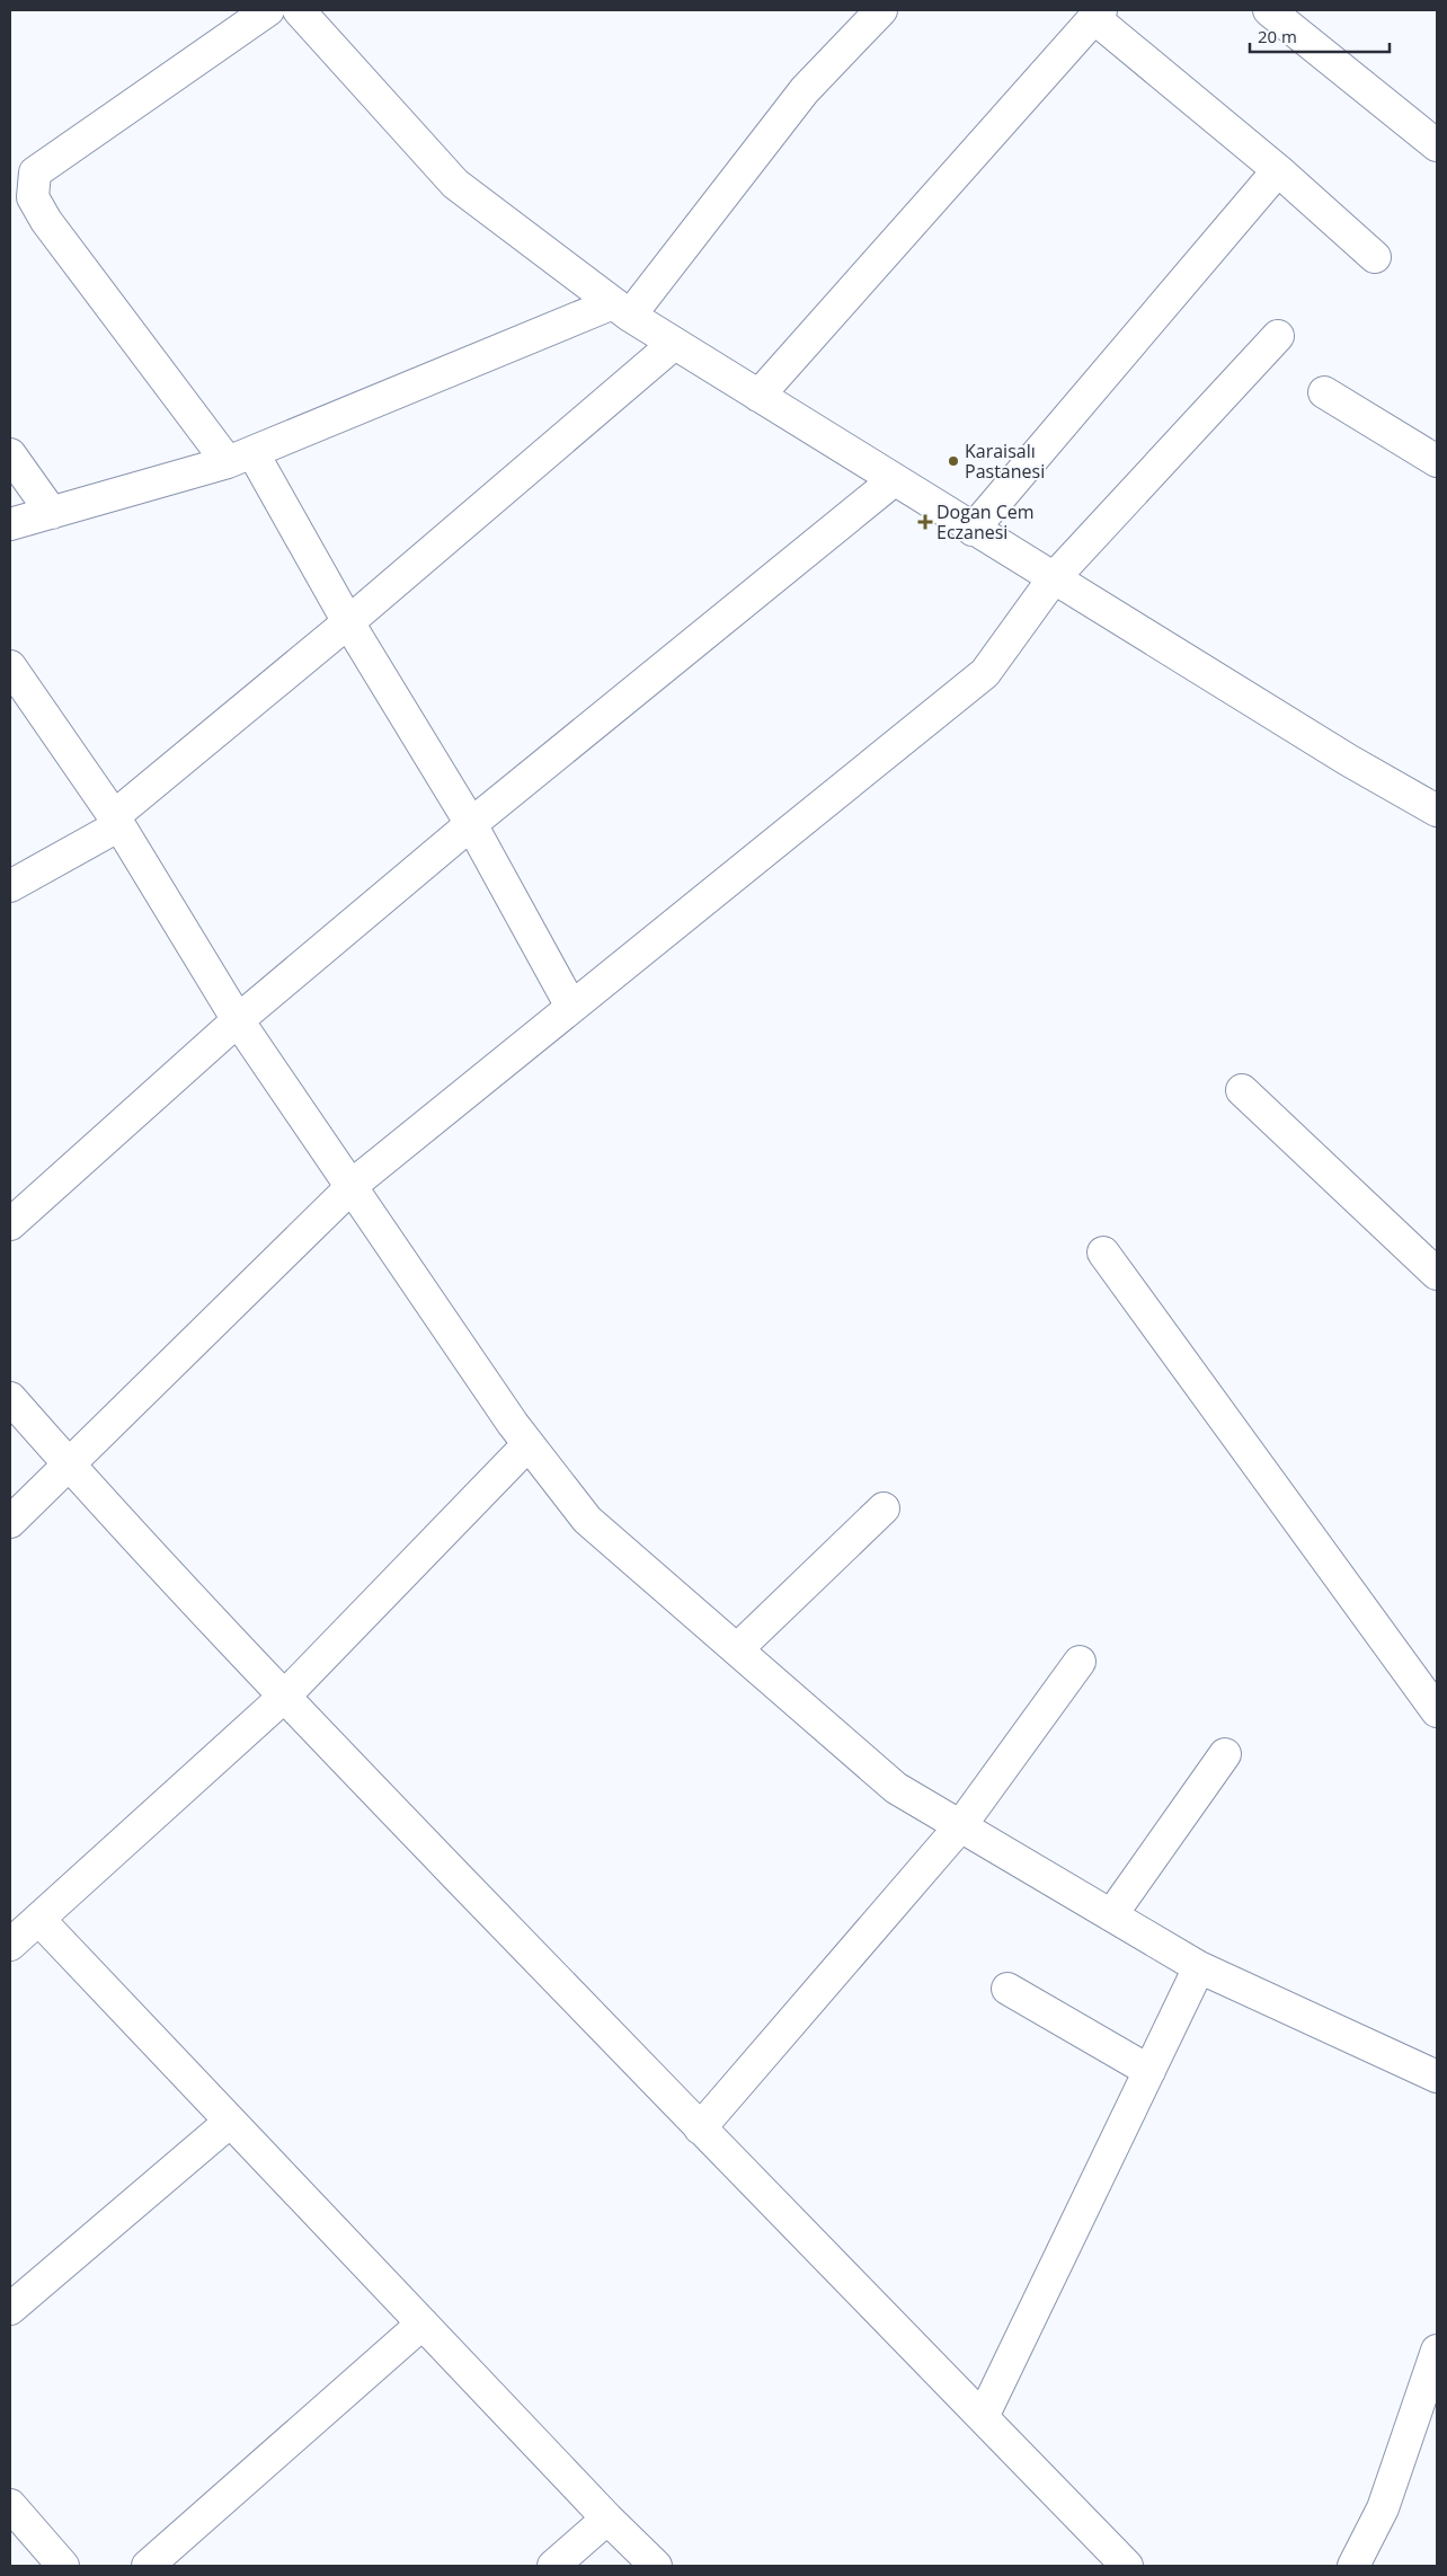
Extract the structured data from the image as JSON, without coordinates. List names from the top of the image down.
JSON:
{
  "places": {
    "other": ["Karaisalı Pastanesi"],
    "health": ["Dogan Cem Eczanesi"]
  },
  "scale_bar": "20 m"
}
